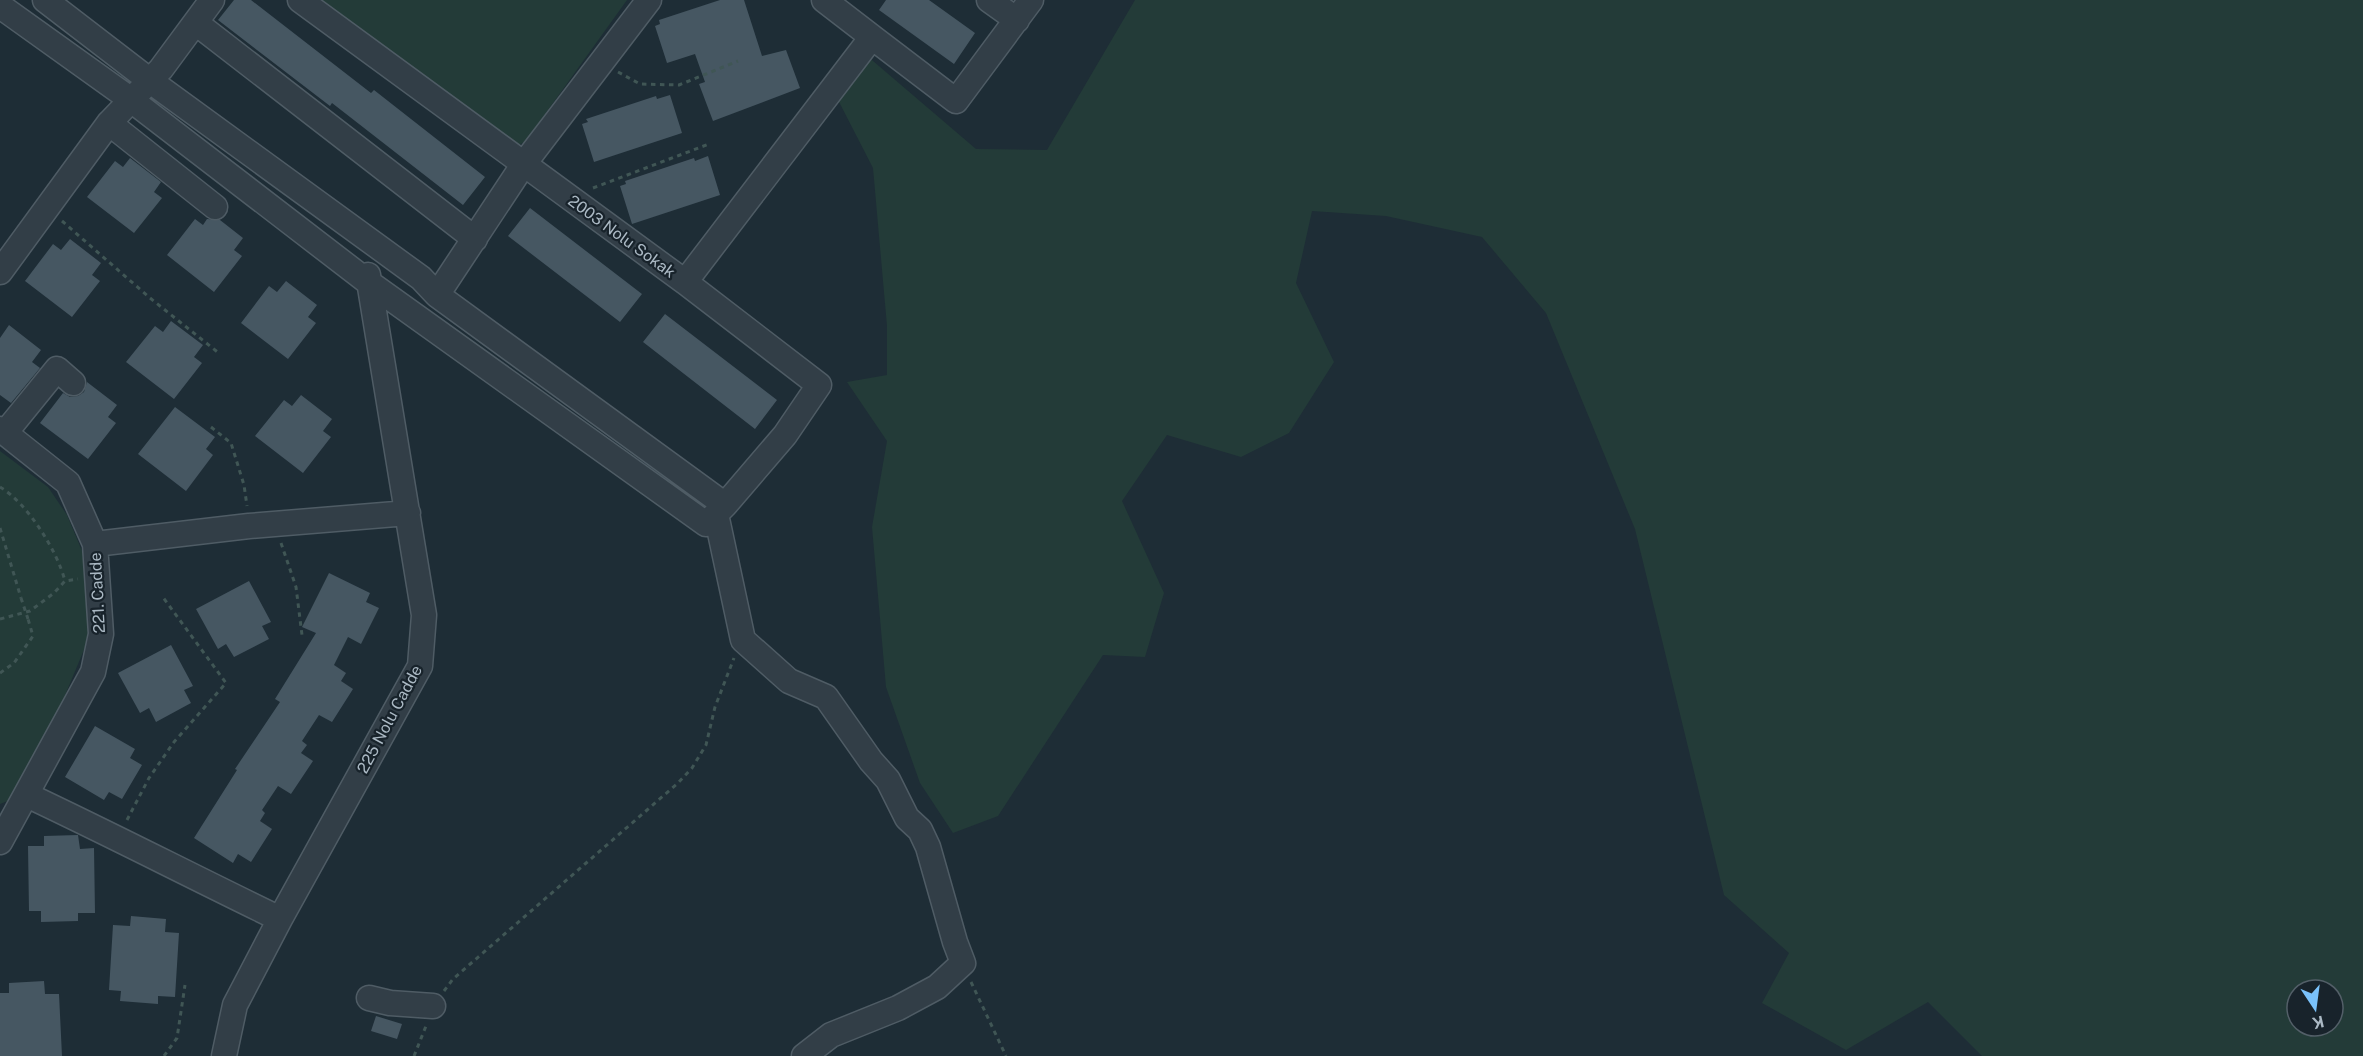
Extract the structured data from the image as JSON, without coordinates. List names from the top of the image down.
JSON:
{
  "streets": {
    "street": ["2003 Nolu Sokak", "221. Cadde", "225 Nolu Cadde"]
  },
  "north": "bottom"
}
